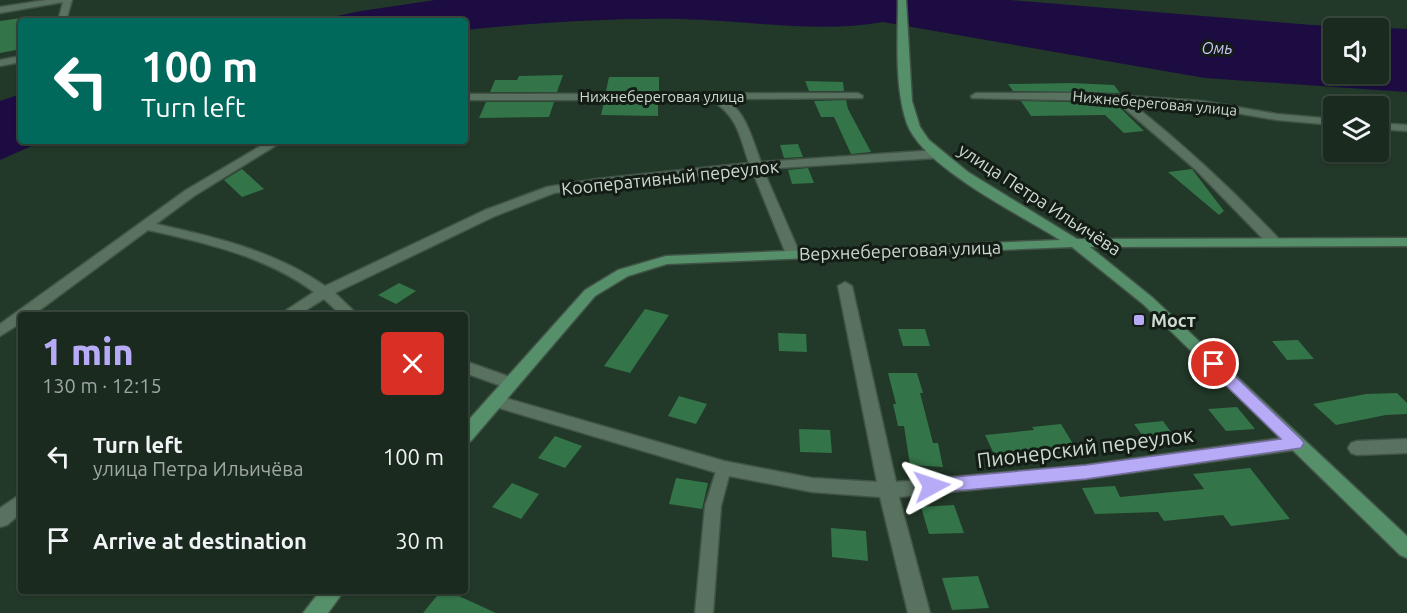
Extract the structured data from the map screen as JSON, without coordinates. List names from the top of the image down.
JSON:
{
  "streets": {
    "main road": ["улица Петра Ильичёва", "Верхнебереговая улица"],
    "street": ["Нижнебереговая улица", "Кооперативный переулок", "Пионерский переулок"]
  },
  "crossings": [
    ["Кооперативный переулок", "улица Петра Ильичёва"],
    ["улица Петра Ильичёва", "Верхнебереговая улица"],
    ["улица Петра Ильичёва", "Пионерский переулок"],
    ["Верхнебереговая улица", "Пионерский переулок"]
  ],
  "water": ["Омь"],
  "places": {
    "transit": ["Мост"]
  },
  "page": {
    "turn": ["100 m", "Turn left"],
    "heading": ["1 min", "130 m · 12:15"],
    "list": [
      {
        "name": "Turn left",
        "note": "улица Петра Ильичёва",
        "value": "100 m"
      },
      {
        "name": "Arrive at destination",
        "value": "30 m"
      }
    ]
  }
}
